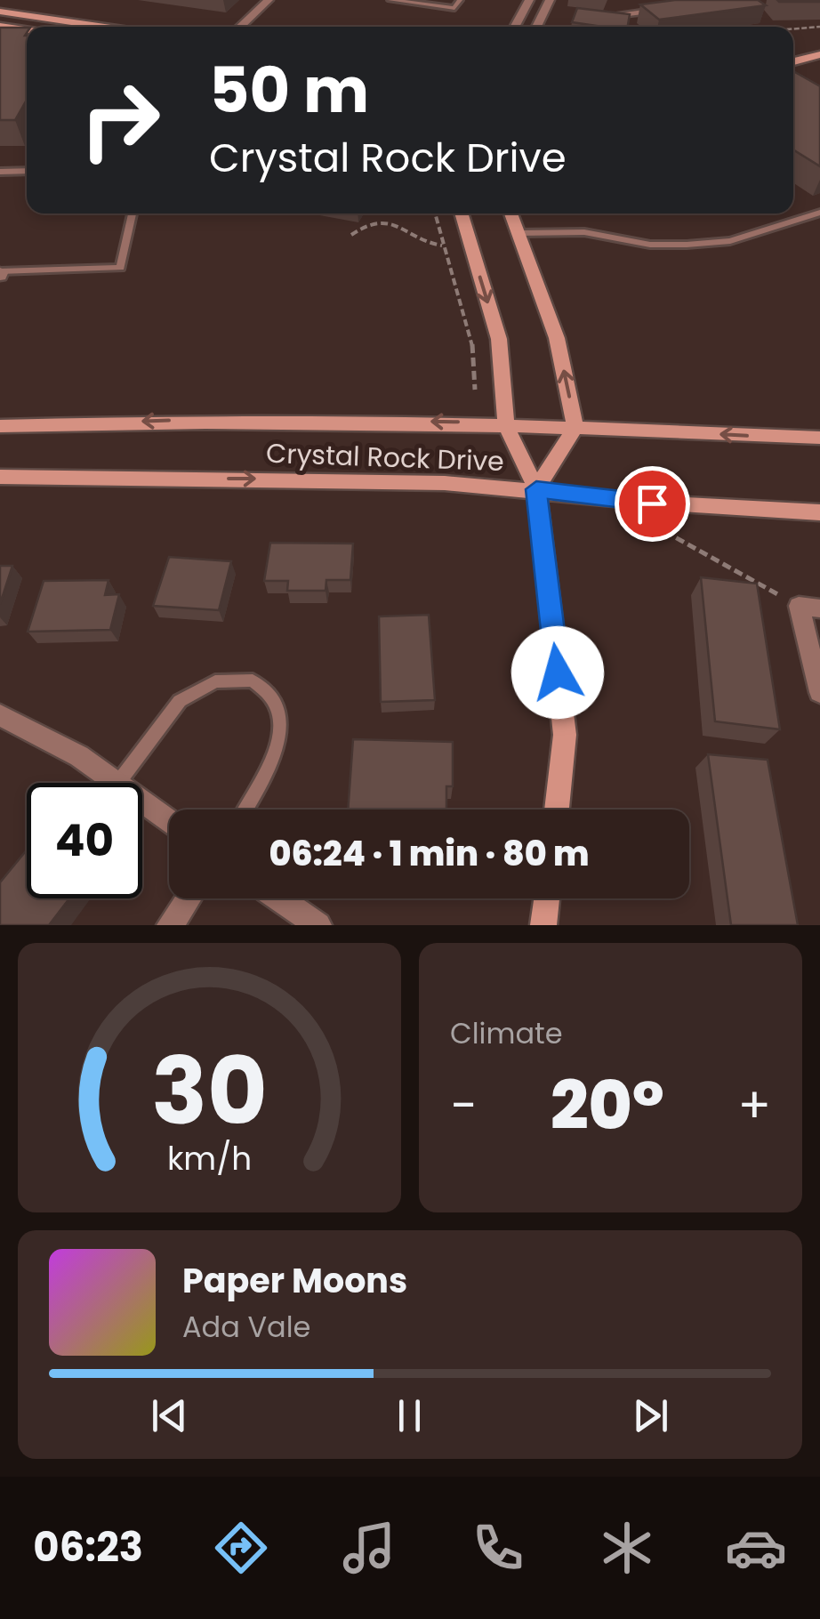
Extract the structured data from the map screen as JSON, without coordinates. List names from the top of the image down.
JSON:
{
  "streets": {
    "street": ["Crystal Rock Drive"]
  },
  "page": {
    "turn": ["50 m", "Crystal Rock Drive"],
    "limit": "40",
    "trip": "06:24 · 1 min · 80 m",
    "tile": "Climate",
    "heat": ["−", "20°", "+"],
    "song": ["Paper Moons", "Ada Vale"],
    "tabs": "06:23",
    "gauge": ["30", "km/h"]
  }
}
